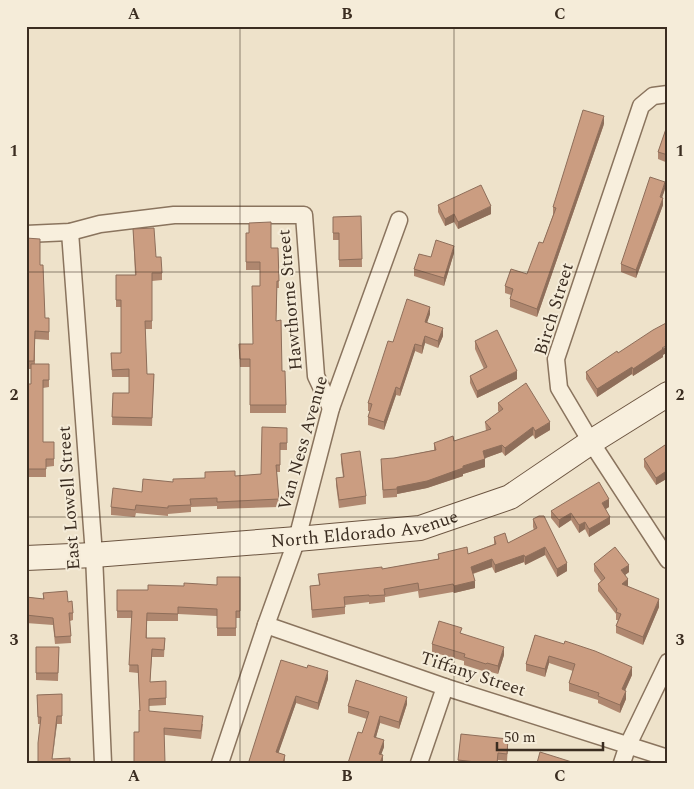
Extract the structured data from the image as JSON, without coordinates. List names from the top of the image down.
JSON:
{
  "streets": {
    "street": [
      "Hawthorne Street",
      "Birch Street",
      "Van Ness Avenue",
      "East Lowell Street",
      "North Eldorado Avenue",
      "Tiffany Street"
    ]
  },
  "crossings": [
    ["Hawthorne Street", "Van Ness Avenue"],
    ["Hawthorne Street", "East Lowell Street"],
    ["Birch Street", "North Eldorado Avenue"],
    ["Van Ness Avenue", "North Eldorado Avenue"],
    ["Van Ness Avenue", "Tiffany Street"],
    ["East Lowell Street", "North Eldorado Avenue"]
  ],
  "scale_bar": "50 m",
  "grid": {
    "columns": ["A", "B", "C"],
    "rows": ["1", "2", "3"]
  }
}
